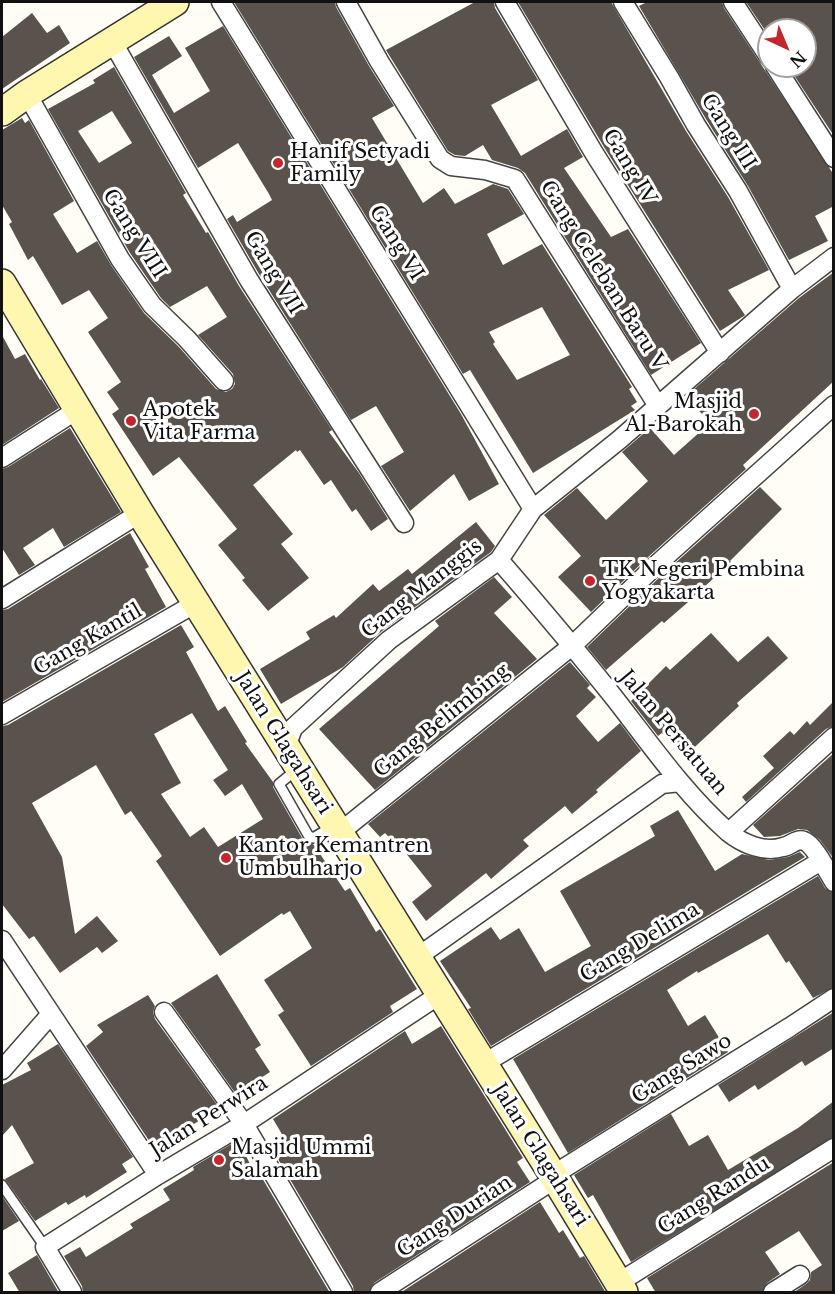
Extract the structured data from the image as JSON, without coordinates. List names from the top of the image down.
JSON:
{
  "streets": {
    "street": [
      "Gang III",
      "Gang IV",
      "Gang VIII",
      "Gang VI",
      "Gang VII",
      "Gang Celeban Baru V",
      "Gang Manggis",
      "Gang Kantil",
      "Gang Belimbing",
      "Jalan Persatuan",
      "Jalan Glagahsari",
      "Gang Delima",
      "Gang Sawo",
      "Jalan Perwira",
      "Gang Randu",
      "Gang Durian"
    ]
  },
  "crossings": [
    ["Gang III", "Gang Manggis"],
    ["Gang IV", "Gang Manggis"],
    ["Gang VI", "Gang Manggis"],
    ["Gang Celeban Baru V", "Gang Manggis"],
    ["Gang Manggis", "Jalan Persatuan"],
    ["Gang Manggis", "Jalan Glagahsari"],
    ["Gang Kantil", "Jalan Glagahsari"],
    ["Gang Belimbing", "Jalan Persatuan"],
    ["Gang Belimbing", "Jalan Glagahsari"],
    ["Jalan Persatuan", "Gang Delima"],
    ["Jalan Glagahsari", "Gang Delima"],
    ["Jalan Glagahsari", "Gang Sawo"],
    ["Jalan Glagahsari", "Jalan Perwira"],
    ["Jalan Glagahsari", "Gang Randu"],
    ["Jalan Glagahsari", "Gang Durian"],
    ["Gang Sawo", "Gang Durian"]
  ],
  "places": [
    "Hanif Setyadi Family",
    "Masjid Al-Barokah",
    "Apotek Vita Farma",
    "TK Negeri Pembina Yogyakarta",
    "Kantor Kemantren Umbulharjo",
    "Masjid Ummi Salamah"
  ],
  "north": "bottom right"
}
